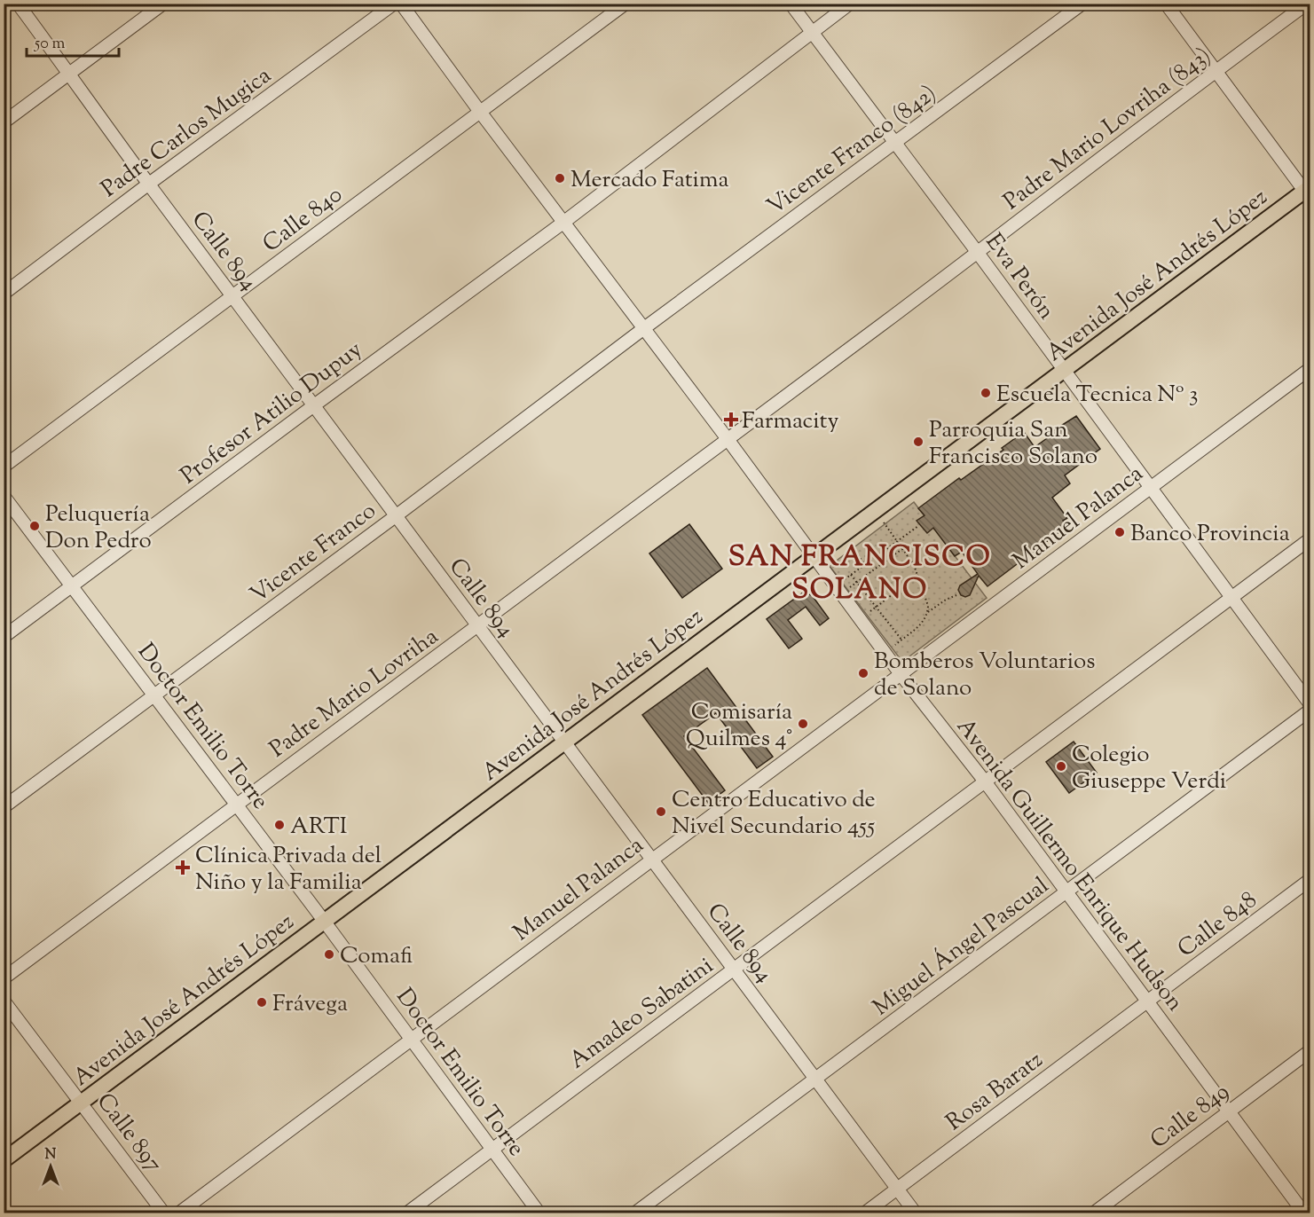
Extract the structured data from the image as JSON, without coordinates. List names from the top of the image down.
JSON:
{
  "streets": {
    "main road": ["Avenida José Andrés López"],
    "street": [
      "Padre Mario Lovriha (843)",
      "Padre Carlos Mugica",
      "Vicente Franco (842)",
      "Calle 840",
      "Calle 894",
      "Eva Perón",
      "Profesor Atilio Dupuy",
      "Manuel Palanca",
      "Vicente Franco",
      "Padre Mario Lovriha",
      "Doctor Emilio Torre",
      "Avenida Guillermo Enrique Hudson",
      "Calle 848",
      "Miguel Ángel Pascual",
      "Amadeo Sabatini",
      "Rosa Baratz",
      "Calle 849",
      "Calle 897"
    ]
  },
  "crossings": [
    ["Padre Mario Lovriha (843)", "Eva Perón"],
    ["Padre Mario Lovriha (843)", "Padre Mario Lovriha"],
    ["Padre Mario Lovriha (843)", "Avenida Guillermo Enrique Hudson"],
    ["Padre Carlos Mugica", "Calle 894"],
    ["Vicente Franco (842)", "Eva Perón"],
    ["Vicente Franco (842)", "Vicente Franco"],
    ["Vicente Franco (842)", "Avenida Guillermo Enrique Hudson"],
    ["Calle 840", "Calle 894"],
    ["Calle 840", "Avenida Guillermo Enrique Hudson"],
    ["Calle 894", "Avenida José Andrés López"],
    ["Calle 894", "Profesor Atilio Dupuy"],
    ["Calle 894", "Manuel Palanca"],
    ["Calle 894", "Vicente Franco"],
    ["Calle 894", "Padre Mario Lovriha"],
    ["Calle 894", "Miguel Ángel Pascual"],
    ["Calle 894", "Amadeo Sabatini"],
    ["Calle 894", "Rosa Baratz"],
    ["Avenida José Andrés López", "Eva Perón"],
    ["Avenida José Andrés López", "Doctor Emilio Torre"],
    ["Avenida José Andrés López", "Avenida Guillermo Enrique Hudson"],
    ["Avenida José Andrés López", "Calle 897"],
    ["Eva Perón", "Profesor Atilio Dupuy"],
    ["Eva Perón", "Manuel Palanca"],
    ["Eva Perón", "Amadeo Sabatini"],
    ["Profesor Atilio Dupuy", "Doctor Emilio Torre"],
    ["Profesor Atilio Dupuy", "Avenida Guillermo Enrique Hudson"],
    ["Manuel Palanca", "Doctor Emilio Torre"],
    ["Manuel Palanca", "Avenida Guillermo Enrique Hudson"],
    ["Vicente Franco", "Doctor Emilio Torre"],
    ["Vicente Franco", "Avenida Guillermo Enrique Hudson"],
    ["Padre Mario Lovriha", "Doctor Emilio Torre"],
    ["Padre Mario Lovriha", "Avenida Guillermo Enrique Hudson"],
    ["Doctor Emilio Torre", "Amadeo Sabatini"],
    ["Avenida Guillermo Enrique Hudson", "Calle 848"],
    ["Avenida Guillermo Enrique Hudson", "Miguel Ángel Pascual"],
    ["Avenida Guillermo Enrique Hudson", "Amadeo Sabatini"],
    ["Avenida Guillermo Enrique Hudson", "Rosa Baratz"],
    ["Avenida Guillermo Enrique Hudson", "Calle 849"],
    ["Calle 848", "Rosa Baratz"]
  ],
  "districts": ["SAN FRANCISCO SOLANO"],
  "places": {
    "other": [
      "Mercado Fatima",
      "Escuela Tecnica Nº 3",
      "Parroquia San Francisco Solano",
      "Peluquería Don Pedro",
      "Banco Provincia",
      "Bomberos Voluntarios de Solano",
      "Comisaría Quilmes 4°",
      "Colegio Giuseppe Verdi",
      "Centro Educativo de Nivel Secundario 455",
      "ARTI",
      "Comafi",
      "Frávega"
    ],
    "health": ["Farmacity", "Clínica Privada del Niño y la Familia"]
  },
  "scale_bar": "50 m",
  "north": "top"
}
